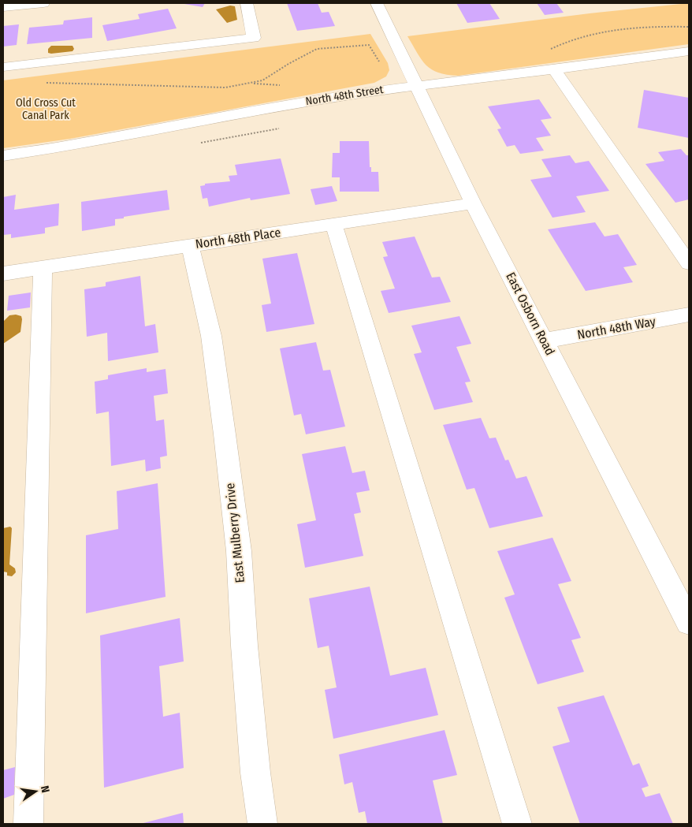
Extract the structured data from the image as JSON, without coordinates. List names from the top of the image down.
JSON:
{
  "streets": {
    "street": [
      "North 48th Street",
      "North 48th Place",
      "East Osborn Road",
      "North 48th Way",
      "East Mulberry Drive"
    ]
  },
  "crossings": [
    ["North 48th Street", "East Osborn Road"],
    ["North 48th Place", "East Osborn Road"],
    ["North 48th Place", "East Mulberry Drive"],
    ["East Osborn Road", "North 48th Way"]
  ],
  "parks": ["Old Cross Cut Canal Park"],
  "north": "right"
}
